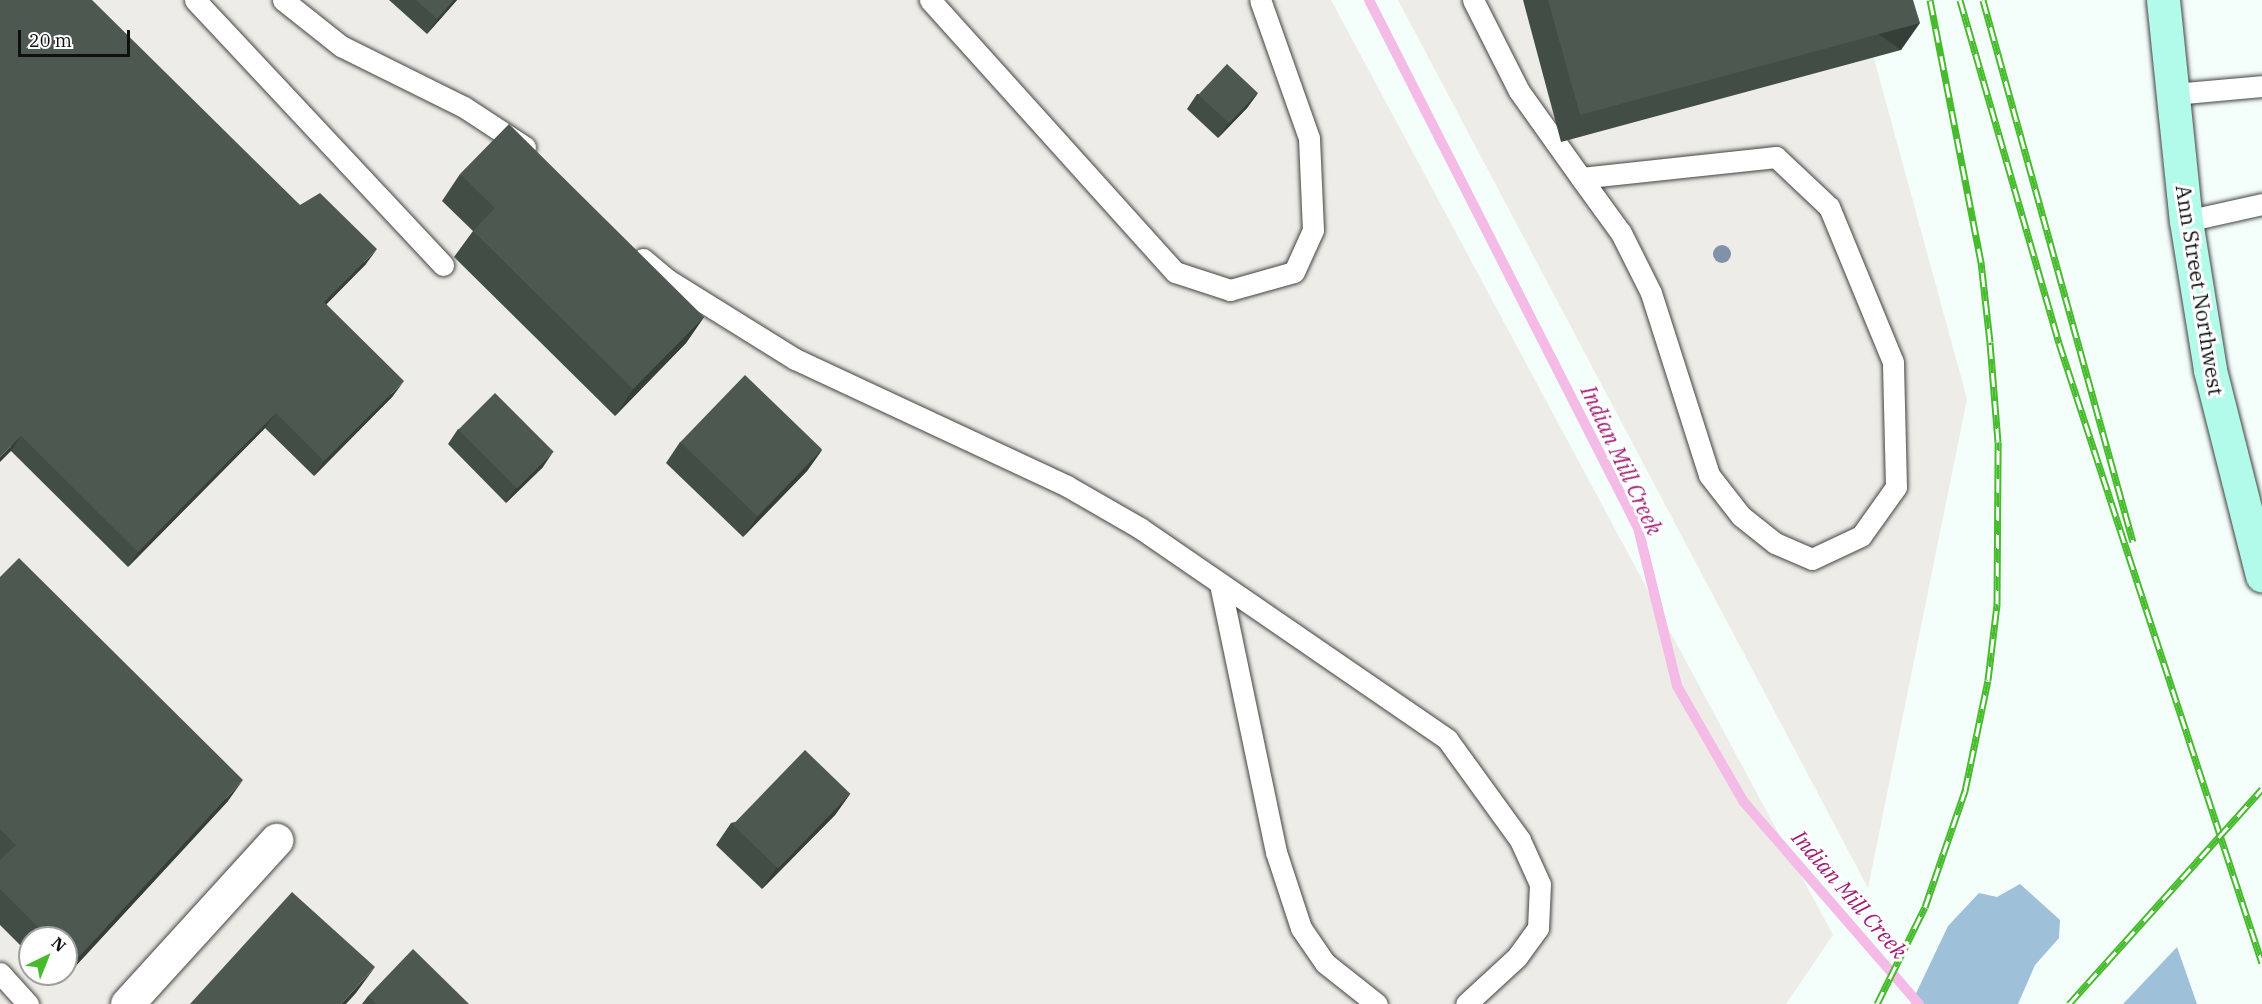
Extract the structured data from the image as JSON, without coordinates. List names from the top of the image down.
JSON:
{
  "streets": {
    "main road": ["Ann Street Northwest"]
  },
  "water": ["Indian Mill Creek"],
  "scale_bar": "20 m",
  "north": "top right"
}
